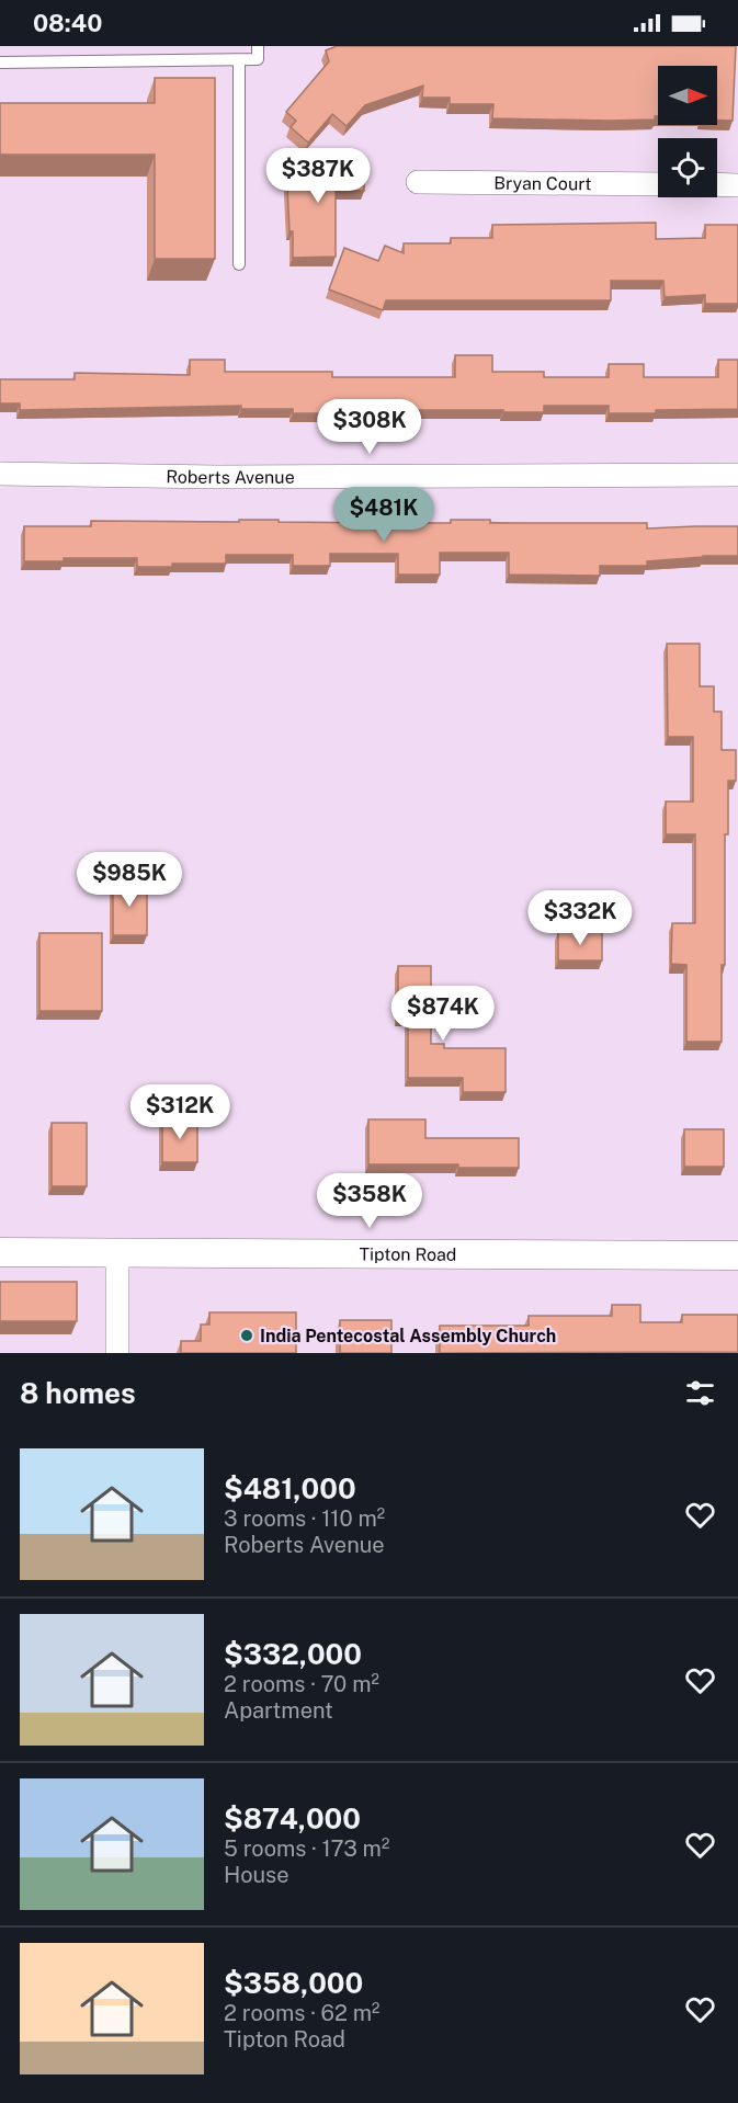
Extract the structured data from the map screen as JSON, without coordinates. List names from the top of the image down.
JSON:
{
  "streets": {
    "street": ["Bryan Court", "Roberts Avenue", "Tipton Road"]
  },
  "places": ["India Pentecostal Assembly Church"],
  "north": "right",
  "page": {
    "status": "08:40",
    "price": [
      "$387K",
      "$308K",
      "$481K",
      "$985K",
      "$332K",
      "$874K",
      "$312K",
      "$358K"
    ],
    "heading": "8 homes",
    "list": [
      {
        "name": "$481,000",
        "note": "3 rooms · 110 m² · Roberts Avenue"
      },
      {
        "name": "$332,000",
        "note": "2 rooms · 70 m² · Apartment"
      },
      {
        "name": "$874,000",
        "note": "5 rooms · 173 m² · House"
      },
      {
        "name": "$358,000",
        "note": "2 rooms · 62 m² · Tipton Road"
      }
    ]
  }
}
